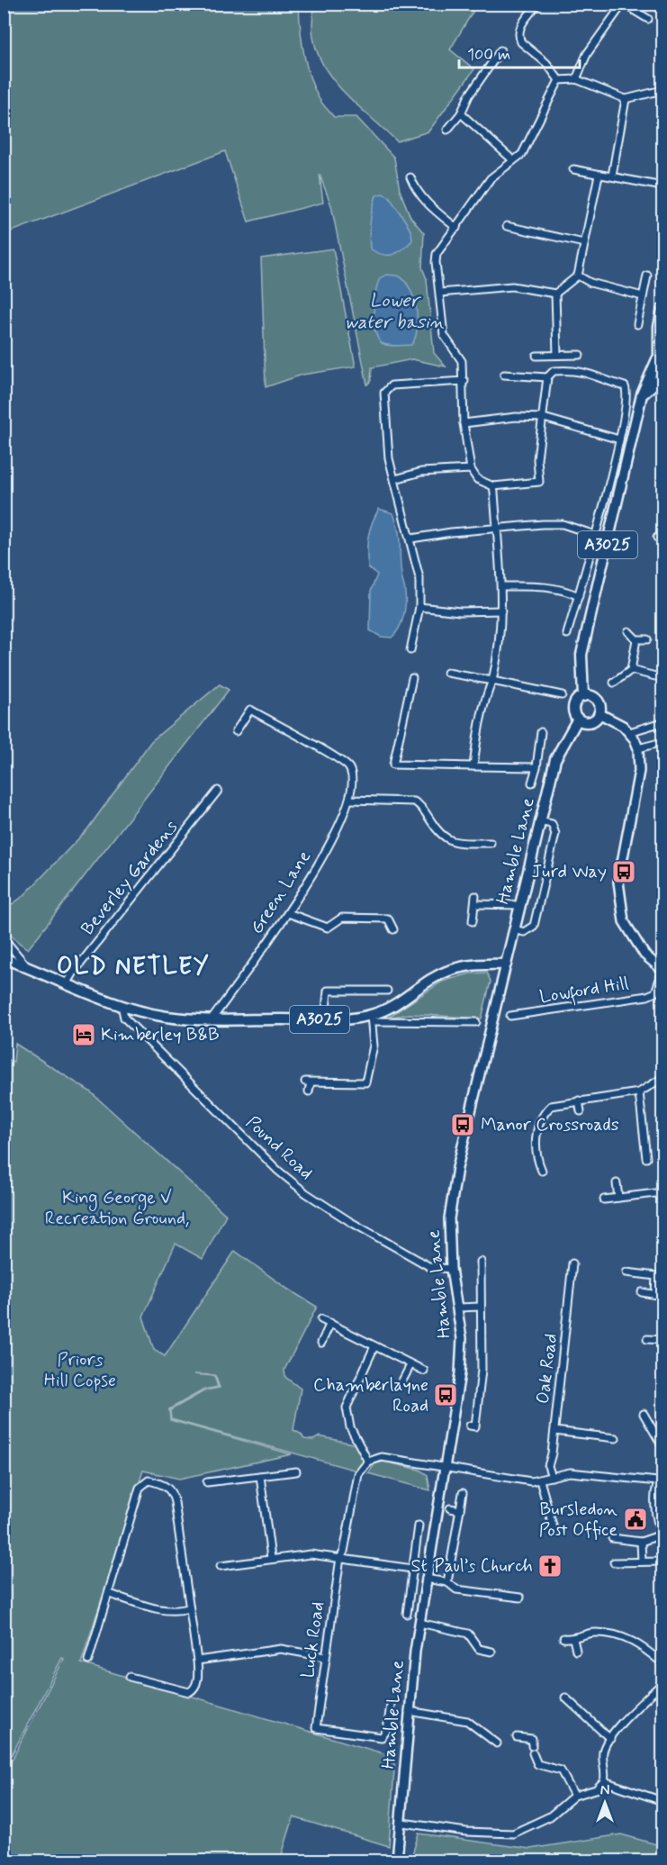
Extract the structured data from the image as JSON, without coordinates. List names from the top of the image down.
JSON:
{
  "streets": {
    "main road": ["A3025", "Hamble Lane"],
    "street": [
      "Beverley Gardens",
      "Green Lane",
      "Lowford Hill",
      "Pound Road",
      "Oak Road",
      "Luck Road"
    ]
  },
  "crossings": [
    ["A3025", "Hamble Lane"],
    ["A3025", "Beverley Gardens"],
    ["A3025", "Green Lane"],
    ["A3025", "Pound Road"],
    ["Hamble Lane", "Pound Road"]
  ],
  "districts": ["OLD NETLEY"],
  "water": ["Lower water basin"],
  "parks": ["King George V Recreation Ground,", "Priors Hill Copse"],
  "places": {
    "bus stop": ["Jurd Way", "Manor Crossroads", "Chamberlayne Road"],
    "hotel": ["Kimberley B&B"],
    "public building": ["Bursledon Post Office"],
    "church": ["St Paul’s Church"]
  },
  "scale_bar": "100 m",
  "north": "top"
}
